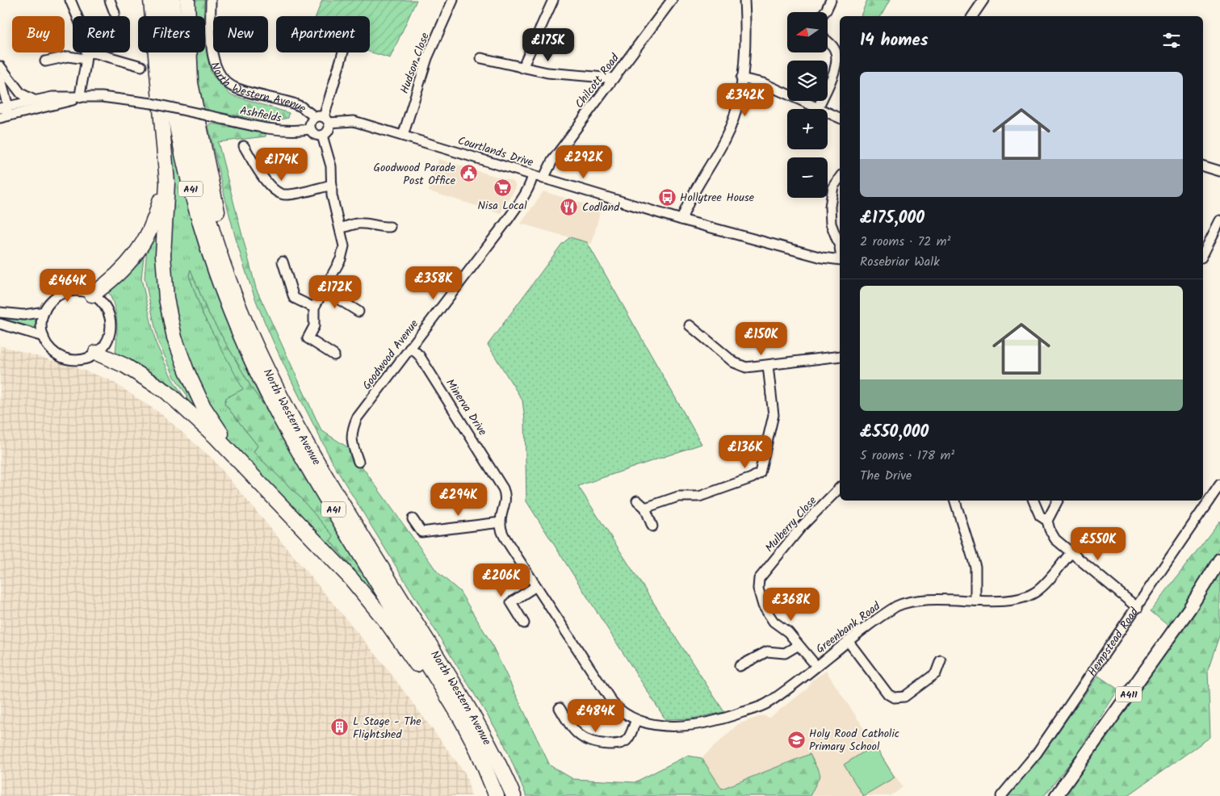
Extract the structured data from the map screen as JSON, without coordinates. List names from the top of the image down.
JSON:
{
  "streets": {
    "highway": ["North Western Avenue", "A41"],
    "main road": ["A411"],
    "street": [
      "Hudson Close",
      "Chilcott Road",
      "Ashfields",
      "Courtlands Drive",
      "Goodwood Avenue",
      "Minerva Drive",
      "Mulberry Close",
      "Greenbank Road",
      "Hempstead Road"
    ]
  },
  "crossings": [
    ["Hudson Close", "Courtlands Drive"],
    ["Chilcott Road", "Courtlands Drive"],
    ["North Western Avenue", "Ashfields"],
    ["North Western Avenue", "Courtlands Drive"],
    ["Ashfields", "Courtlands Drive"],
    ["Courtlands Drive", "Goodwood Avenue"],
    ["Goodwood Avenue", "Minerva Drive"],
    ["Minerva Drive", "Greenbank Road"]
  ],
  "places": {
    "public building": ["Goodwood Parade Post Office"],
    "supermarket": ["Nisa Local"],
    "bus stop": ["Hollytree House"],
    "restaurant": ["Codland"],
    "building": ["L Stage - The Flightshed"],
    "school or university": ["Holy Rood Catholic Primary School"]
  },
  "north": "left",
  "page": {
    "map_buttons": ["+", "−"],
    "chip": [
      "Buy",
      "Rent",
      "Filters",
      "New",
      "Apartment"
    ],
    "heading": "14 homes",
    "price": [
      "£175K",
      "£342K",
      "£292K",
      "£174K",
      "£358K",
      "£464K",
      "£172K",
      "£150K",
      "£136K",
      "£294K",
      "£550K",
      "£206K",
      "£368K",
      "£484K"
    ],
    "list": [
      {
        "name": "£175,000",
        "note": "2 rooms · 72 m² · Rosebriar Walk"
      },
      {
        "name": "£550,000",
        "note": "5 rooms · 178 m² · The Drive"
      }
    ]
  }
}
